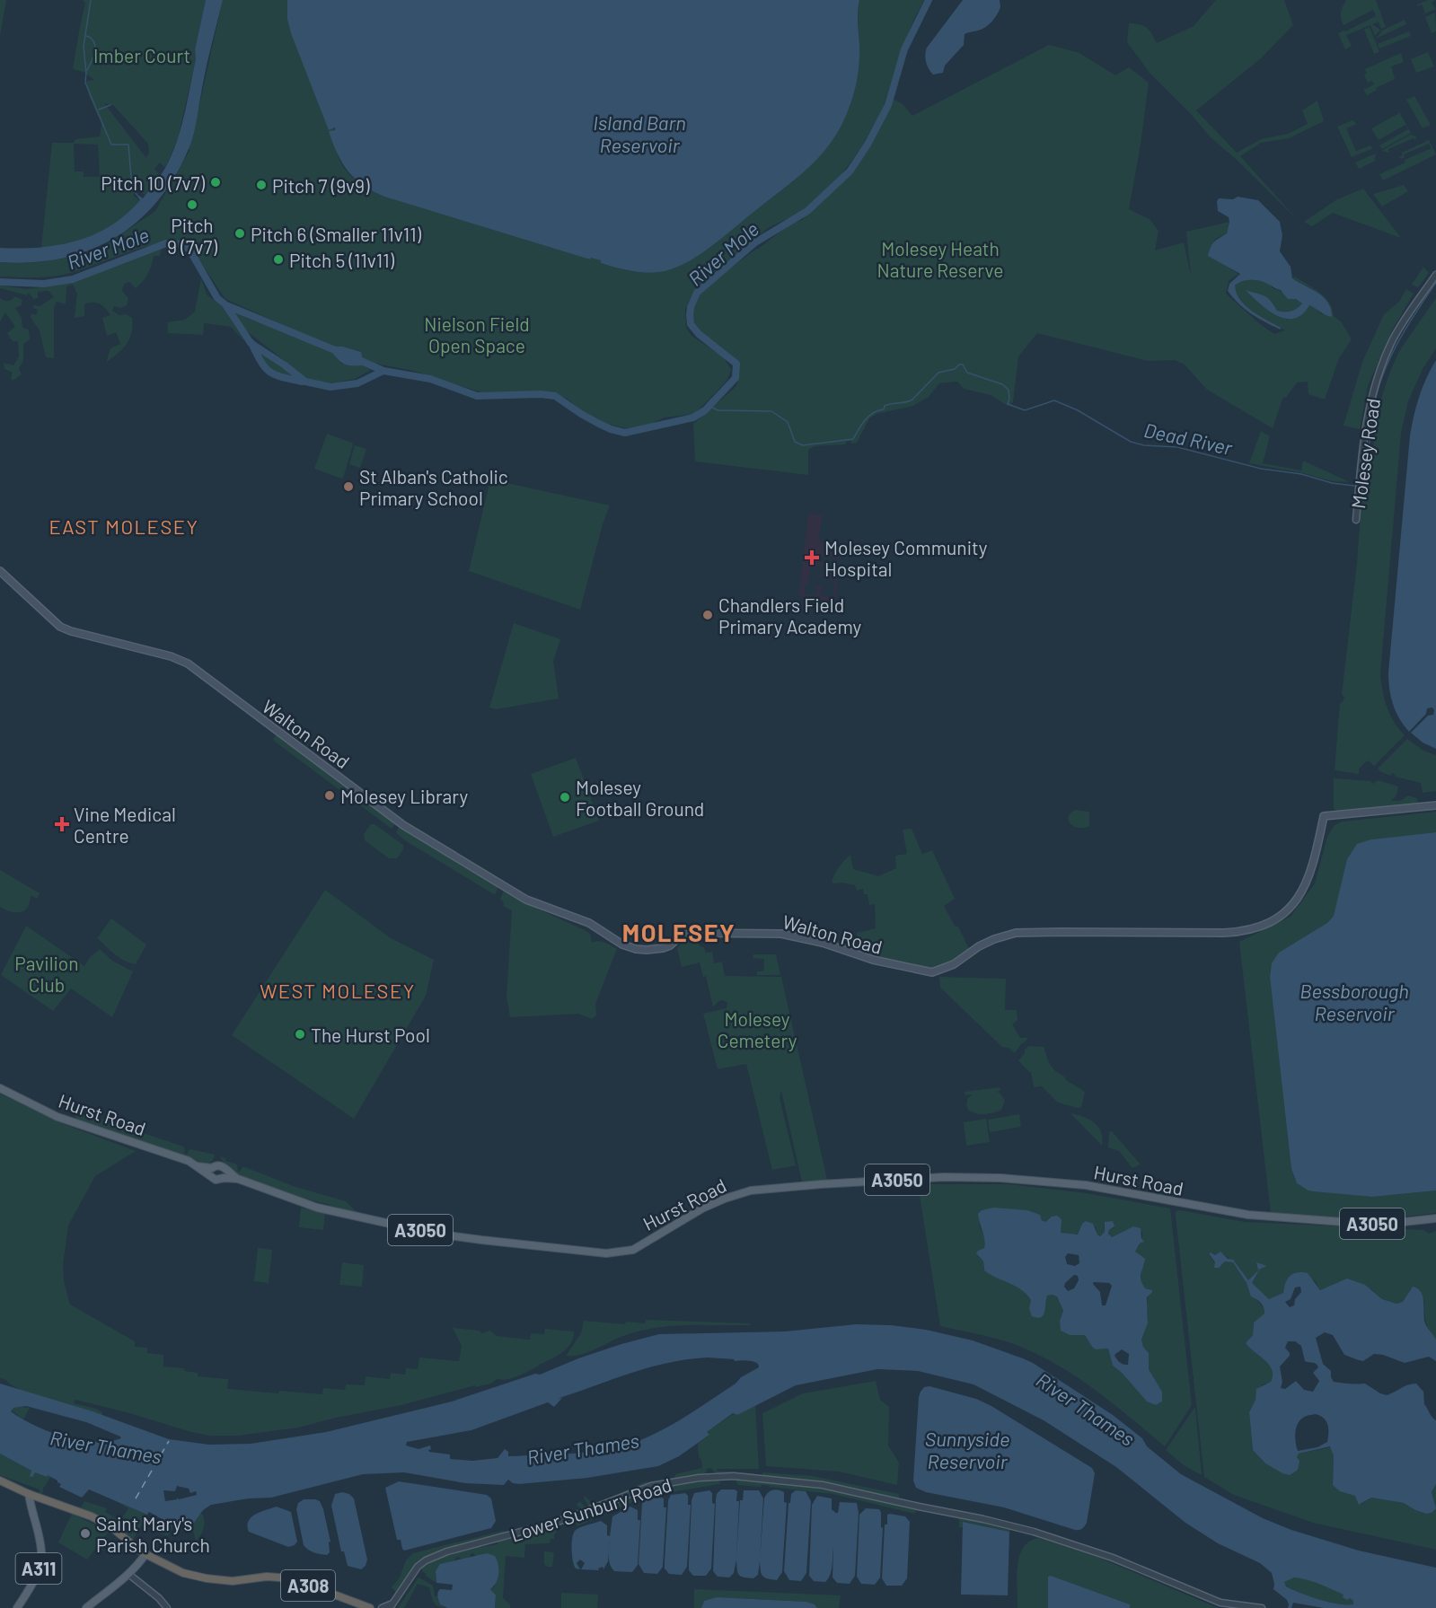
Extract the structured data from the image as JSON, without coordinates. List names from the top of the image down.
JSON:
{
  "streets": {
    "highway": ["A308"],
    "main road": [
      "Walton Road",
      "Hurst Road",
      "A3050",
      "A311"
    ],
    "street": ["Molesey Road", "Lower Sunbury Road"]
  },
  "crossings": [
    ["A311", "A308"]
  ],
  "districts": ["EAST MOLESEY", "MOLESEY", "WEST MOLESEY"],
  "water": [
    "Island Barn Reservoir",
    "River Mole",
    "Dead River",
    "Bessborough Reservoir",
    "River Thames",
    "Sunnyside Reservoir"
  ],
  "parks": [
    "Imber Court",
    "Molesey Heath Nature Reserve",
    "Nielson Field Open Space",
    "Pavilion Club",
    "Molesey Cemetery"
  ],
  "places": {
    "other": [
      "Pitch 10 (7v7)",
      "Pitch 7 (9v9)",
      "Pitch 9 (7v7)",
      "Pitch 6 (Smaller 11v11)",
      "Pitch 5 (11v11)",
      "St Alban's Catholic Primary School",
      "Chandlers Field Primary Academy",
      "Molesey Library",
      "Molesey Football Ground",
      "The Hurst Pool",
      "Saint Mary's Parish Church"
    ],
    "health": ["Molesey Community Hospital", "Vine Medical Centre"]
  }
}
